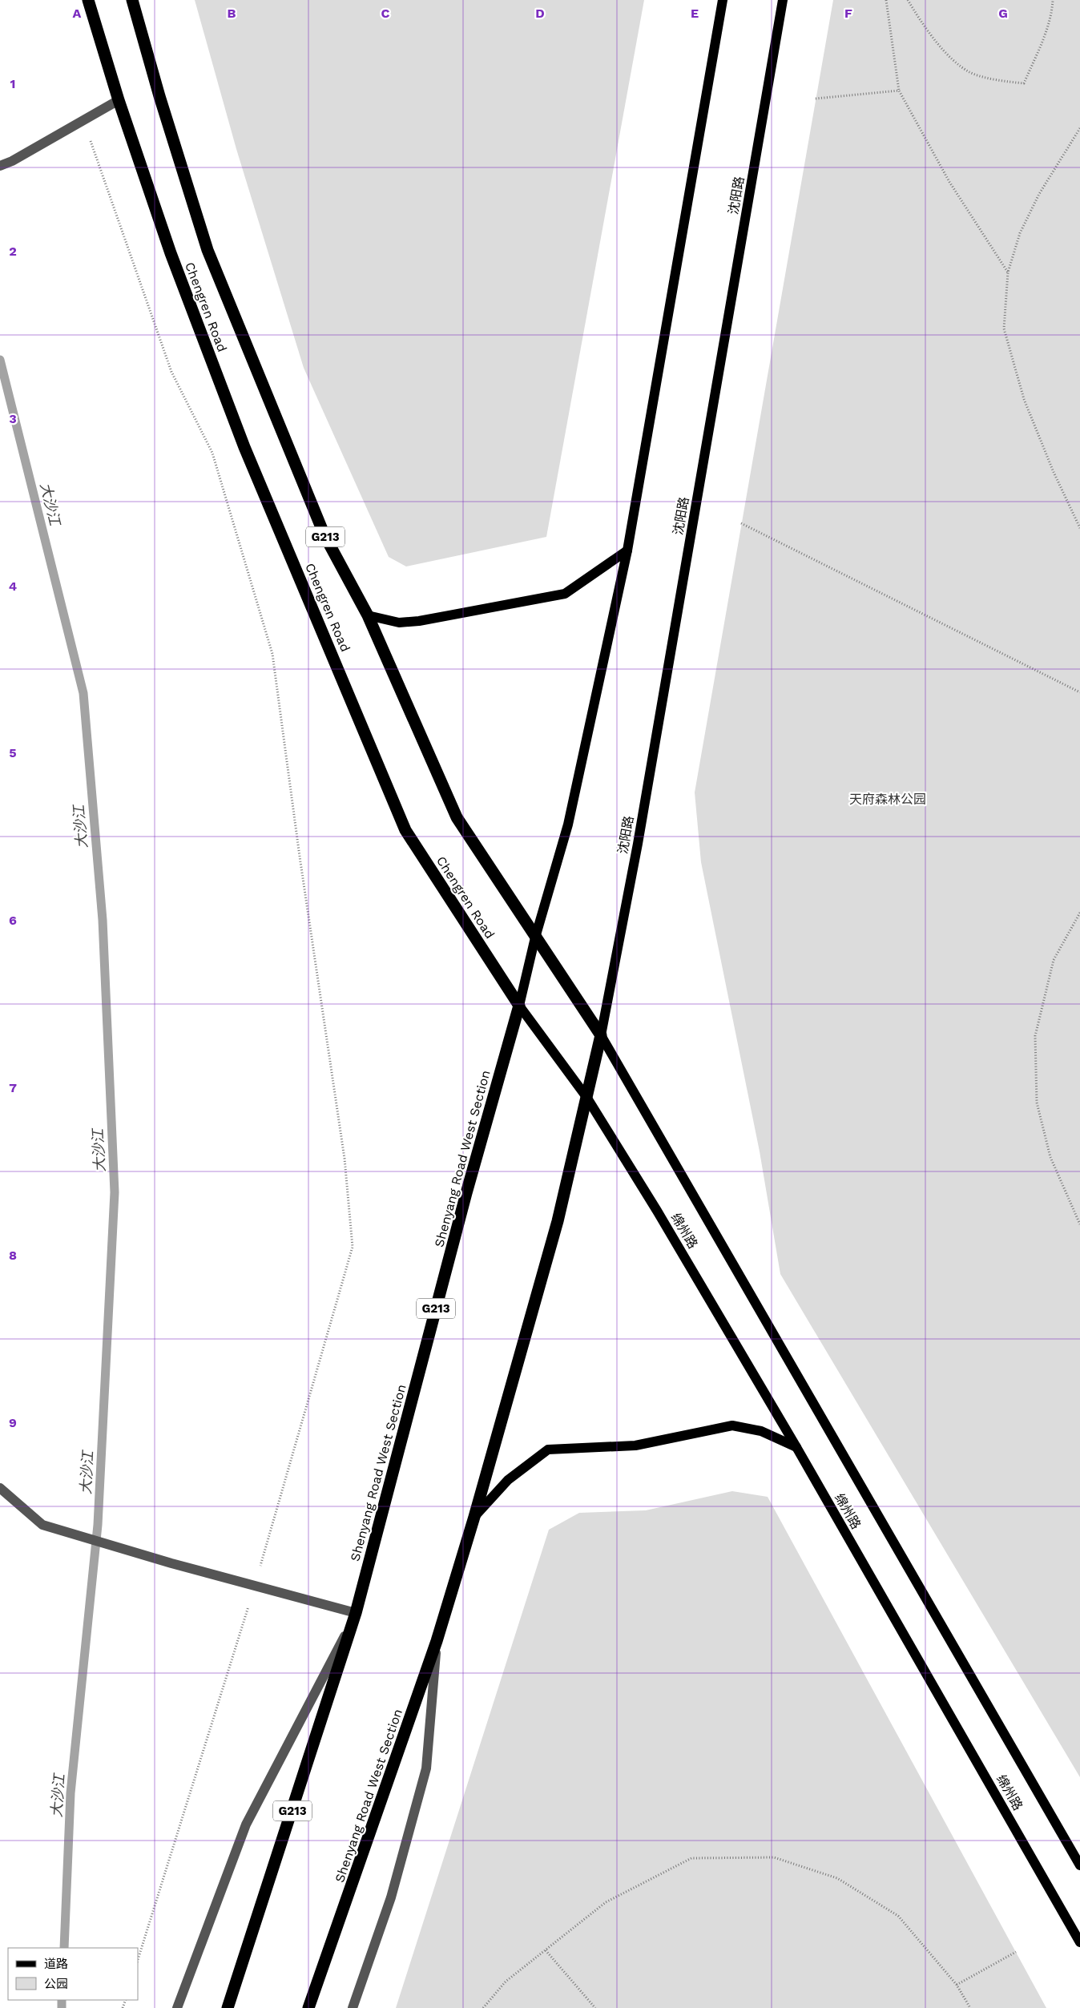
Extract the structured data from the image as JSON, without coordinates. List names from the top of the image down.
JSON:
{
  "streets": {
    "highway": ["Chengren Road", "G213", "Shenyang Road West Section"],
    "main road": ["沈阳路", "绵州路"]
  },
  "crossings": [
    ["沈阳路", "Chengren Road"],
    ["沈阳路", "Shenyang Road West Section"],
    ["沈阳路", "绵州路"],
    ["Chengren Road", "Shenyang Road West Section"],
    ["Chengren Road", "绵州路"],
    ["Shenyang Road West Section", "绵州路"]
  ],
  "water": ["大沙江"],
  "parks": ["天府森林公园"],
  "legend": ["道路", "公园"],
  "grid": {
    "columns": [
      "A",
      "B",
      "C",
      "D",
      "E",
      "F",
      "G"
    ],
    "rows": [
      "1",
      "2",
      "3",
      "4",
      "5",
      "6",
      "7",
      "8",
      "9"
    ]
  }
}
